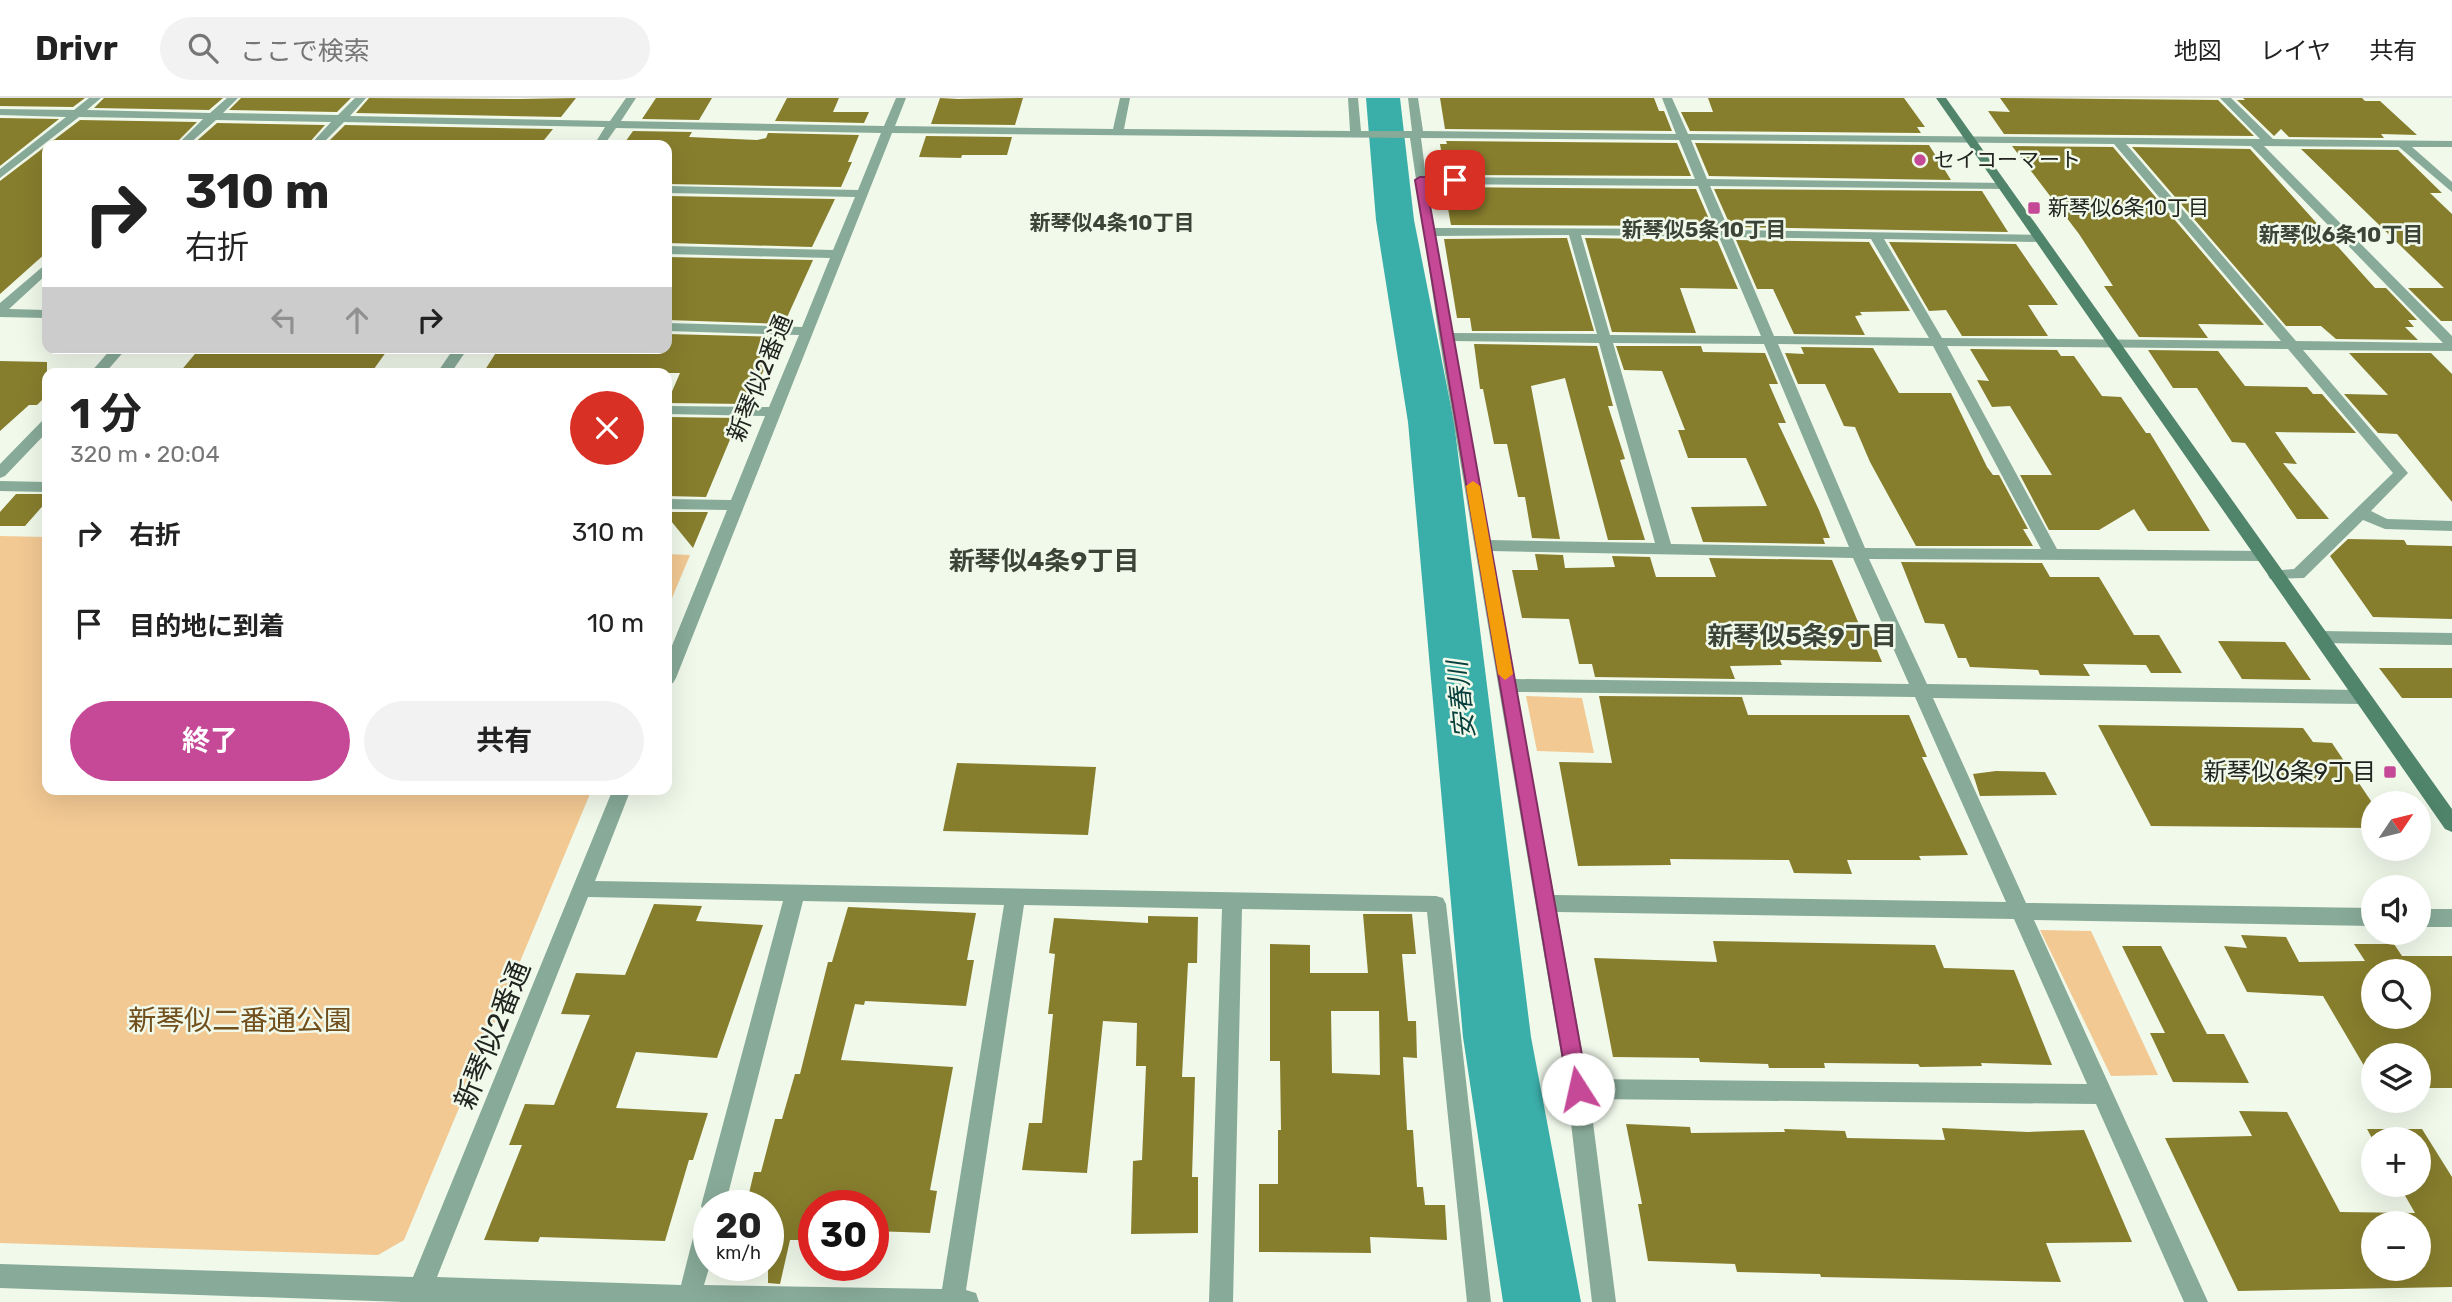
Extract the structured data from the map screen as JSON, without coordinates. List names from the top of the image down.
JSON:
{
  "streets": {
    "street": ["新琴似2番通"]
  },
  "districts": [
    "新琴似4条10丁目",
    "新琴似5条10丁目",
    "新琴似6条10丁目",
    "新琴似4条9丁目",
    "新琴似5条9丁目"
  ],
  "water": ["安春川"],
  "parks": ["新琴似二番通公園"],
  "places": {
    "other": ["セイコーマート"],
    "transit": ["新琴似6条10丁目", "新琴似6条9丁目"]
  },
  "north": "top right",
  "page": {
    "header": "Drivr",
    "search": "ここで検索",
    "nav": ["地図", "レイヤ", "共有"],
    "turn": ["310 m", "右折"],
    "heading": ["1 分", "320 m · 20:04"],
    "list": [
      {
        "name": "右折",
        "value": "310 m"
      },
      {
        "name": "目的地に到着",
        "value": "10 m"
      }
    ],
    "buttons": ["終了", "共有"],
    "map_buttons": ["+", "−"],
    "speed": "20 km/h",
    "limit": "30"
  }
}
